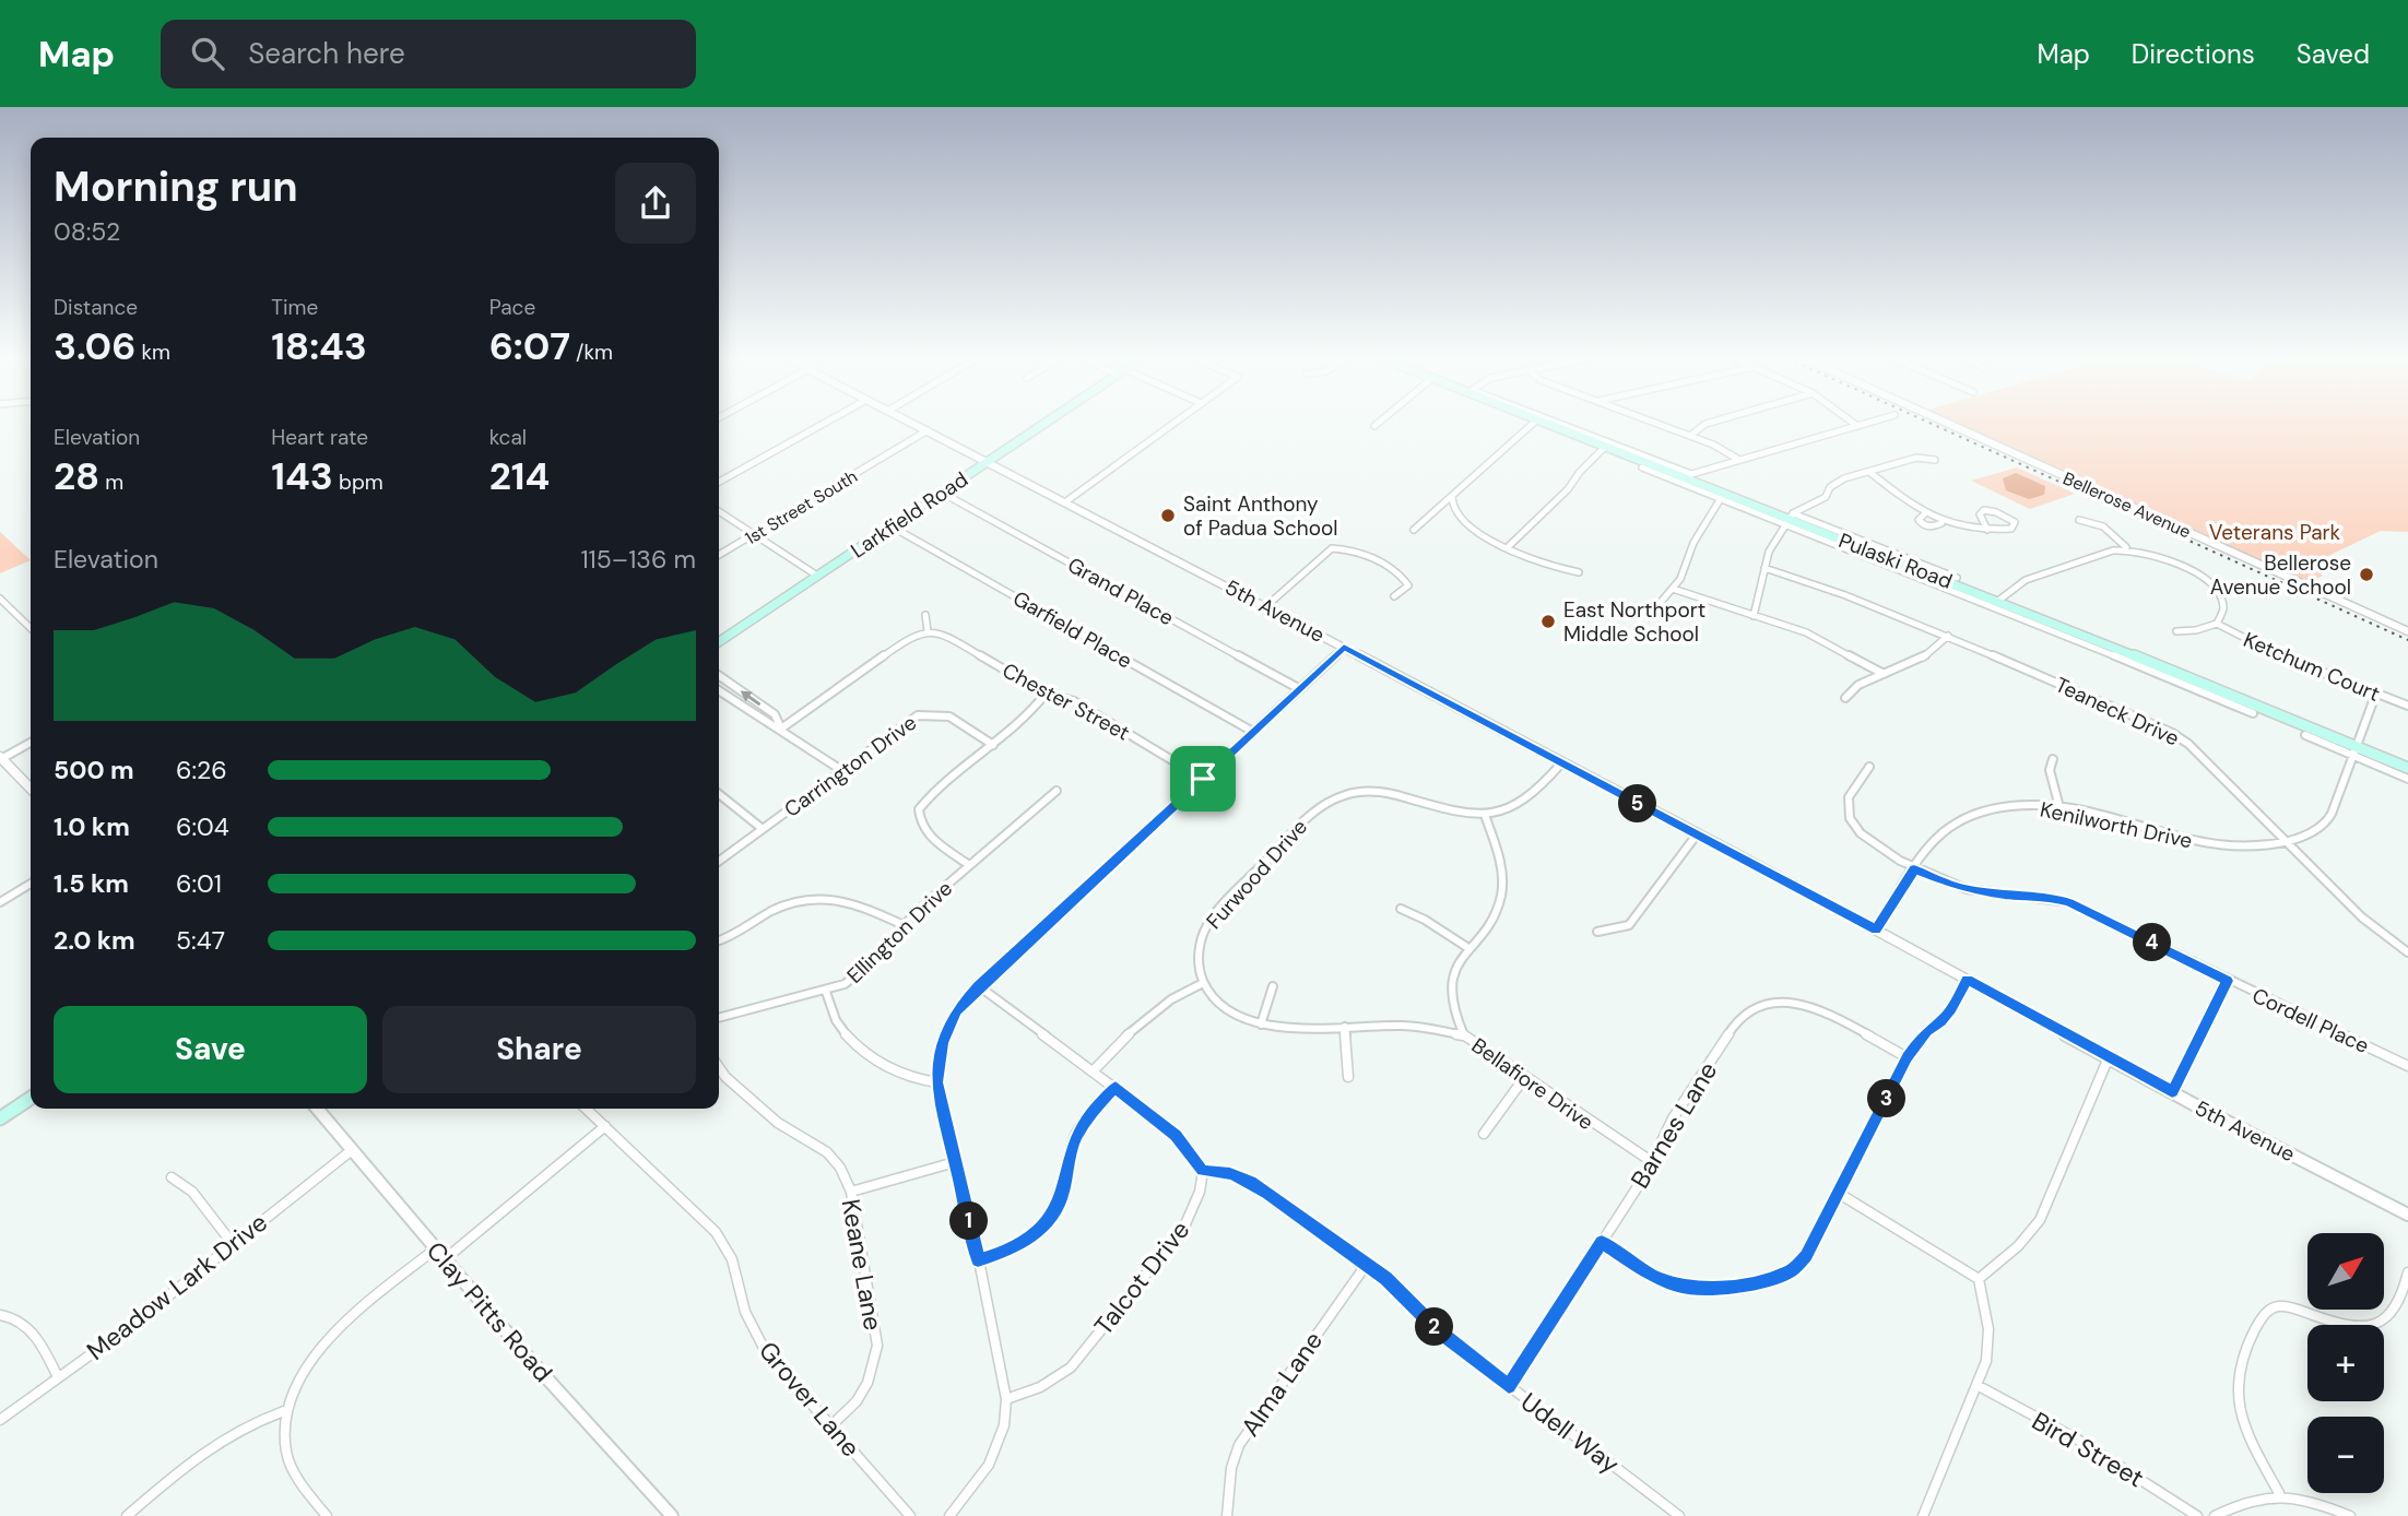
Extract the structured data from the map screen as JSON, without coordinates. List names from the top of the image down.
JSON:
{
  "streets": {
    "main road": ["Larkfield Road", "Pulaski Road"],
    "street": [
      "Bellerose Avenue",
      "1st Street South",
      "Grand Place",
      "5th Avenue",
      "Garfield Place",
      "Ketchum Court",
      "Chester Street",
      "Teaneck Drive",
      "Carrington Drive",
      "Kenilworth Drive",
      "Furwood Drive",
      "Ellington Drive",
      "Cordell Place",
      "Bellafiore Drive",
      "Barnes Lane",
      "Keane Lane",
      "Talcot Drive",
      "Meadow Lark Drive",
      "Clay Pitts Road",
      "Alma Lane",
      "Grover Lane",
      "Udell Way",
      "Bird Street"
    ]
  },
  "crossings": [
    ["1st Street South", "5th Avenue"],
    ["Larkfield Road", "Grand Place"],
    ["Larkfield Road", "5th Avenue"],
    ["Larkfield Road", "Garfield Place"],
    ["Pulaski Road", "Kenilworth Drive"],
    ["5th Avenue", "Kenilworth Drive"],
    ["5th Avenue", "Furwood Drive"],
    ["Ketchum Court", "Kenilworth Drive"],
    ["Teaneck Drive", "Kenilworth Drive"],
    ["Kenilworth Drive", "Cordell Place"],
    ["Furwood Drive", "Bellafiore Drive"],
    ["Bellafiore Drive", "Barnes Lane"],
    ["Barnes Lane", "Udell Way"],
    ["Keane Lane", "Grover Lane"],
    ["Talcot Drive", "Udell Way"],
    ["Meadow Lark Drive", "Clay Pitts Road"],
    ["Alma Lane", "Udell Way"]
  ],
  "parks": ["Veterans Park"],
  "places": ["Saint Anthony of Padua School", "Bellerose Avenue School", "East Northport Middle School"],
  "north": "top right",
  "page": {
    "header": "Map",
    "search": "Search here",
    "nav": ["Map", "Directions", "Saved"],
    "heading": ["Morning run", "08:52"],
    "stats": [
      ["Distance", "3.06 km"],
      ["Time", "18:43"],
      ["Pace", "6:07 /km"],
      ["Elevation", "28 m"],
      ["Heart rate", "143 bpm"],
      ["kcal", "214"]
    ],
    "chart": ["Elevation", "115–136 m"],
    "list": [
      {
        "name": "500 m",
        "note": "6:26"
      },
      {
        "name": "1.0 km",
        "note": "6:04"
      },
      {
        "name": "1.5 km",
        "note": "6:01"
      },
      {
        "name": "2.0 km",
        "note": "5:47"
      }
    ],
    "pins": [
      "5",
      "4",
      "3",
      "1",
      "2"
    ],
    "buttons": ["Save", "Share"],
    "map_buttons": ["+", "−"]
  }
}
